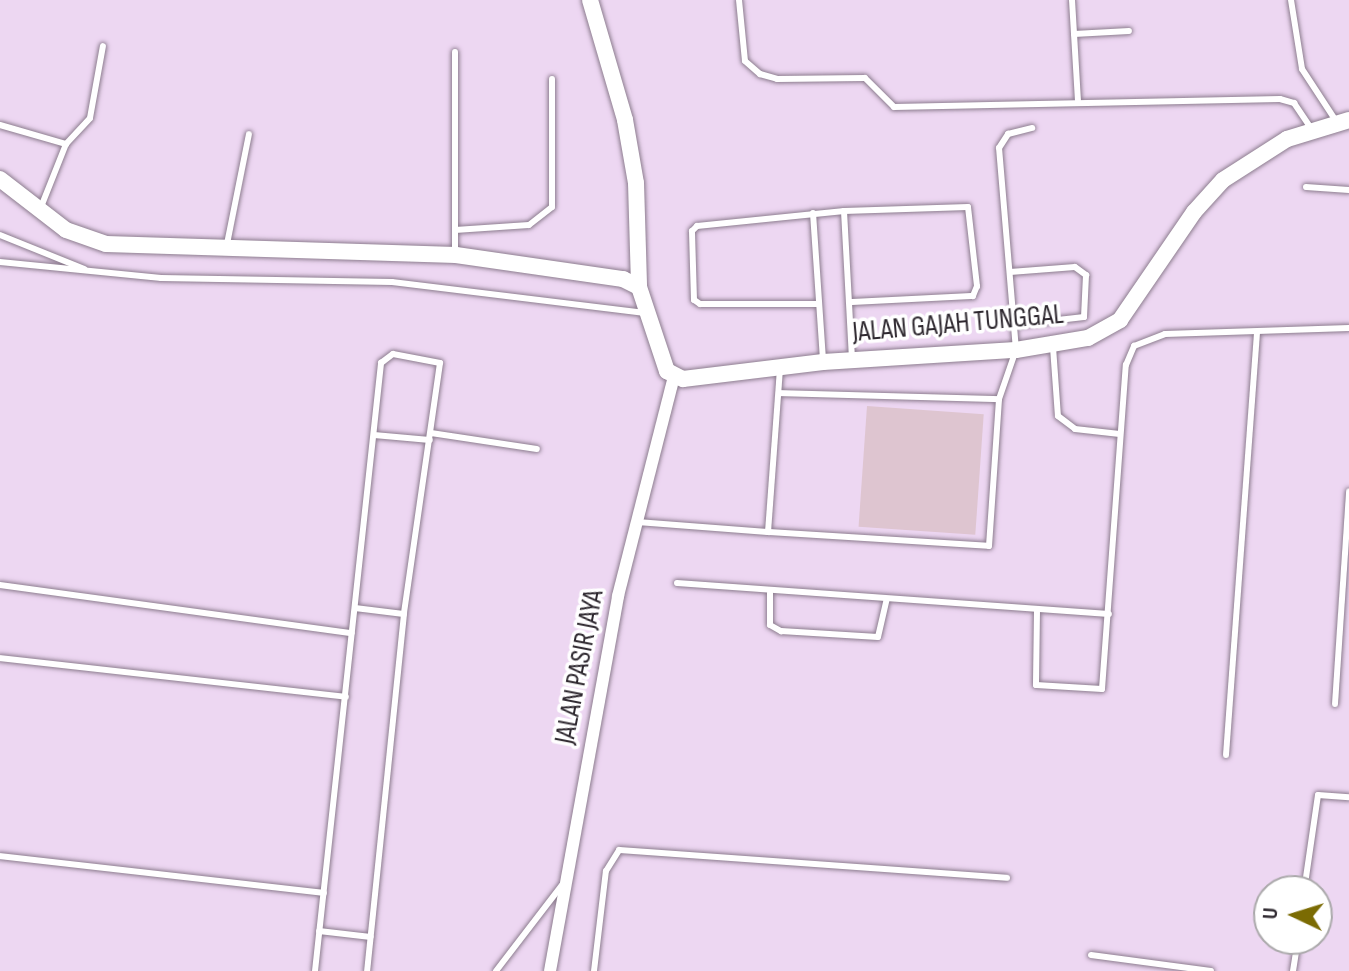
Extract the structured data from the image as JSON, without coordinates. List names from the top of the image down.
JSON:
{
  "streets": {
    "street": ["JALAN GAJAH TUNGGAL", "JALAN PASIR JAYA"]
  },
  "crossings": [
    ["JALAN GAJAH TUNGGAL", "JALAN PASIR JAYA"]
  ],
  "north": "left"
}
